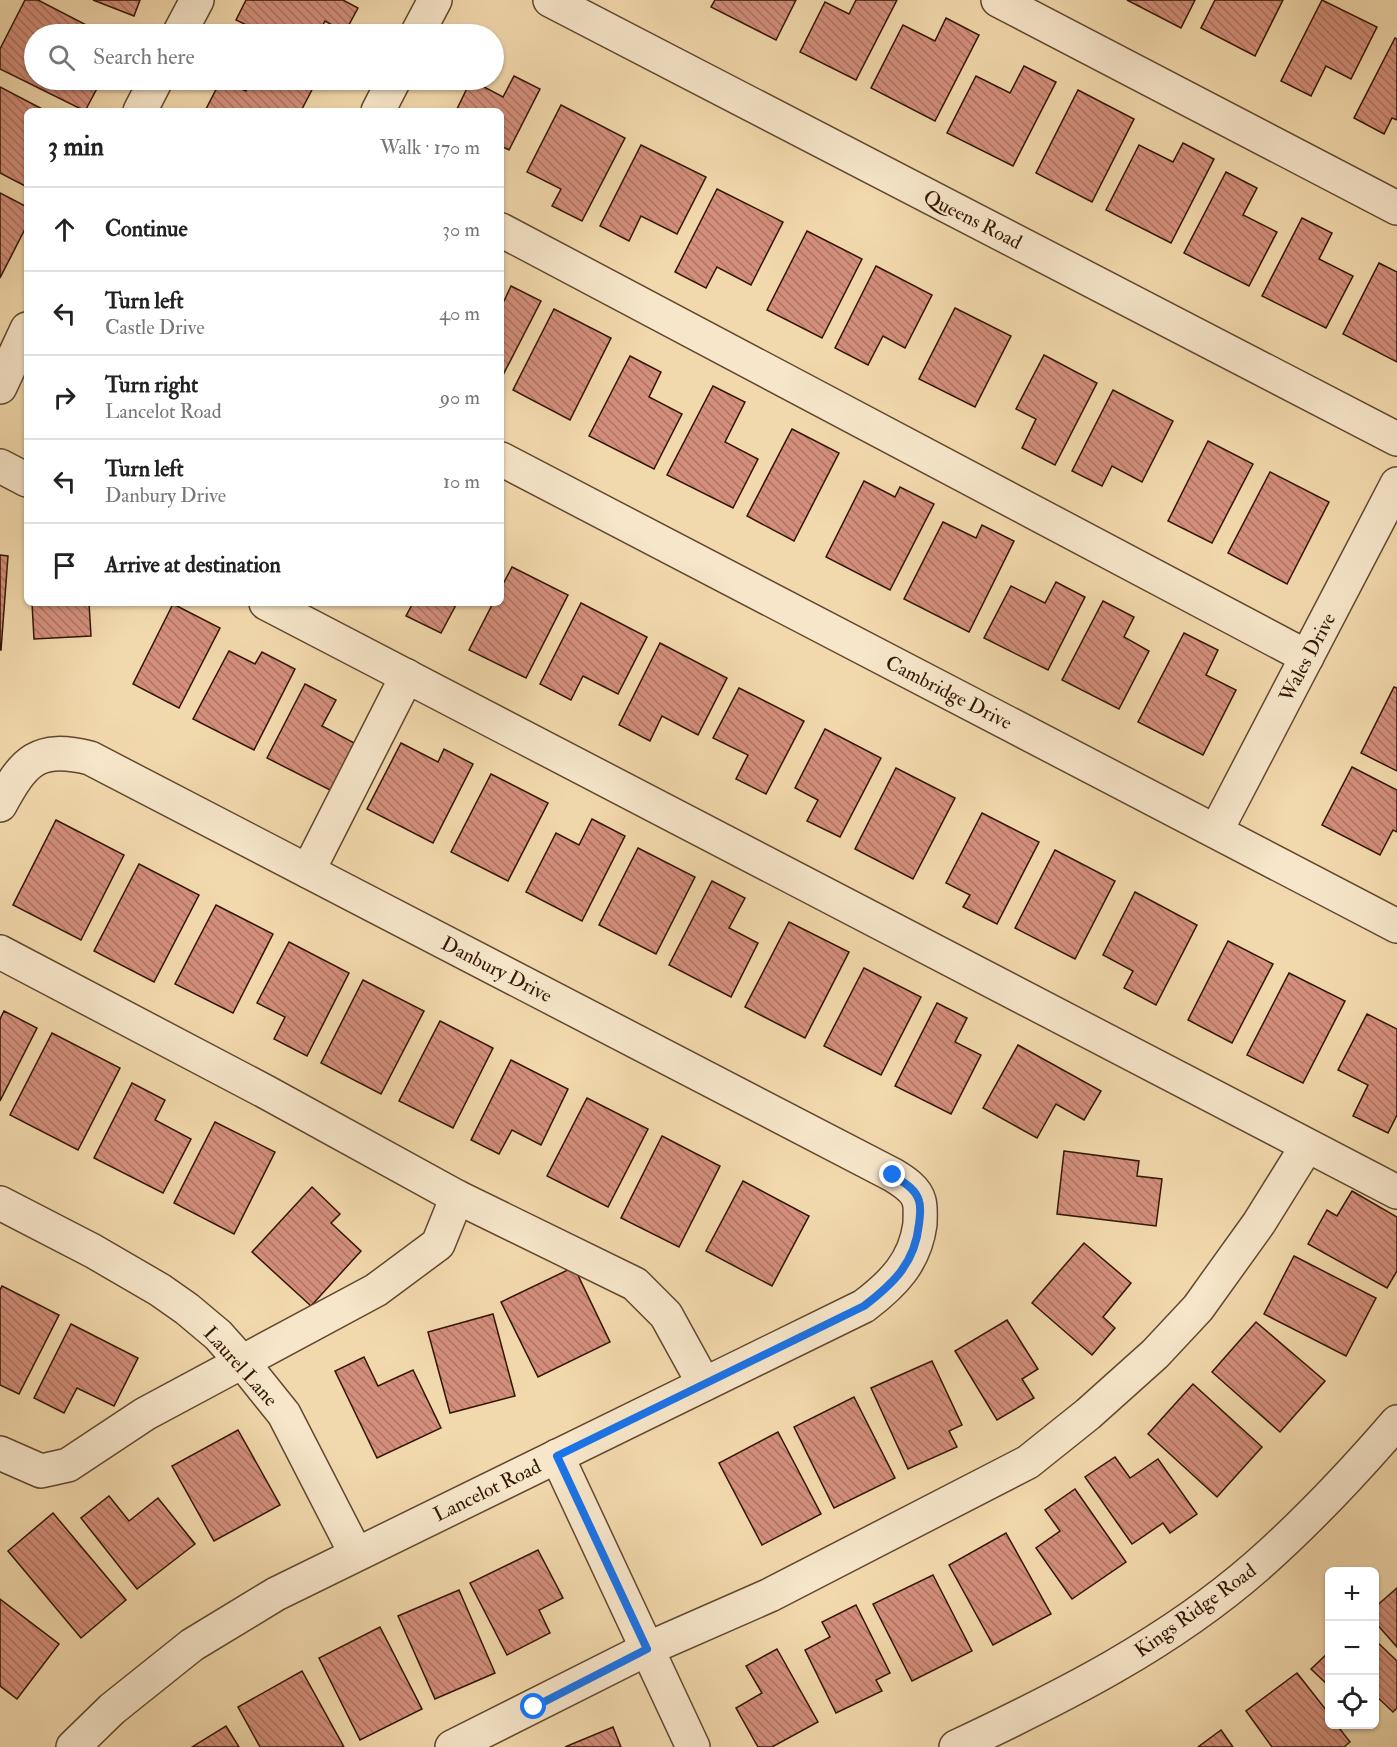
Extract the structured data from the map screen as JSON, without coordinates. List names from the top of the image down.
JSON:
{
  "streets": {
    "street": [
      "Queens Road",
      "Wales Drive",
      "Cambridge Drive",
      "Danbury Drive",
      "Laurel Lane",
      "Lancelot Road",
      "Kings Ridge Road"
    ]
  },
  "crossings": [
    ["Wales Drive", "Cambridge Drive"],
    ["Danbury Drive", "Lancelot Road"],
    ["Laurel Lane", "Lancelot Road"]
  ],
  "page": {
    "search": "Search here",
    "heading": ["3 min", "Walk · 170 m"],
    "list": [
      ["Continue", "30 m"],
      ["Turn left", "Castle Drive", "40 m"],
      ["Turn right", "Lancelot Road", "90 m"],
      ["Turn left", "Danbury Drive", "10 m"],
      "Arrive at destination"
    ],
    "map_buttons": ["+", "−"]
  }
}
